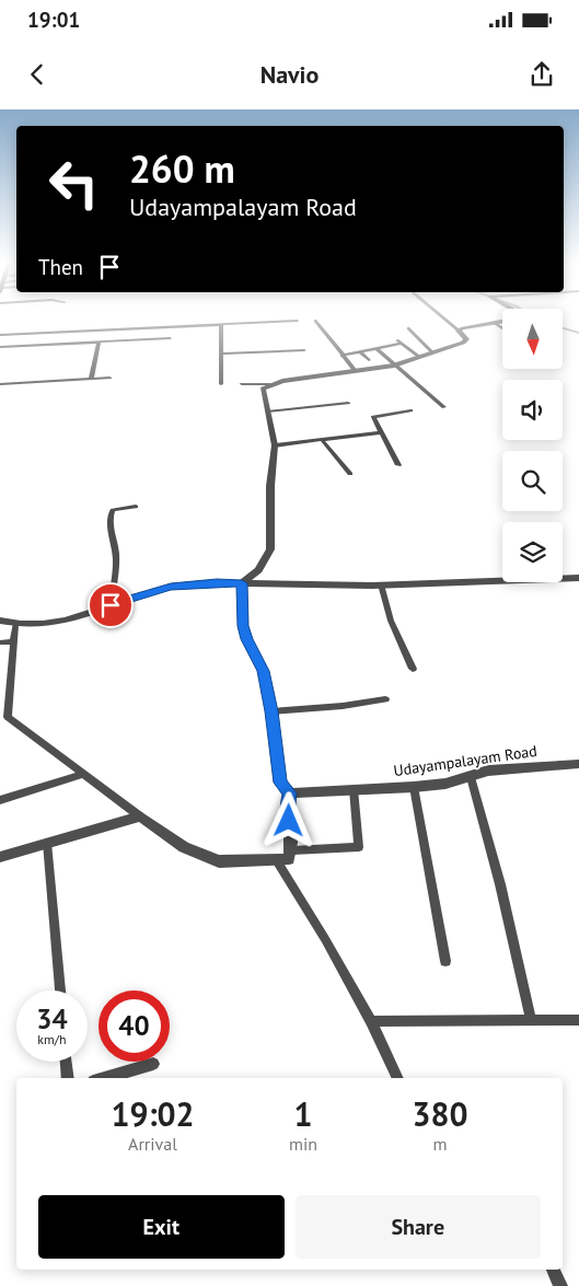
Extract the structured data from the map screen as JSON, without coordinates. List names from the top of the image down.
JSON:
{
  "streets": {
    "street": ["Udayampalayam Road"]
  },
  "north": "bottom",
  "page": {
    "status": "19:01",
    "header": "Navio",
    "turn": ["260 m", "Udayampalayam Road"],
    "then": "Then",
    "speed": "34 km/h",
    "limit": "40",
    "eta": [
      "19:02",
      "Arrival",
      "1",
      "min",
      "380",
      "m"
    ],
    "buttons": ["Exit", "Share"]
  }
}
